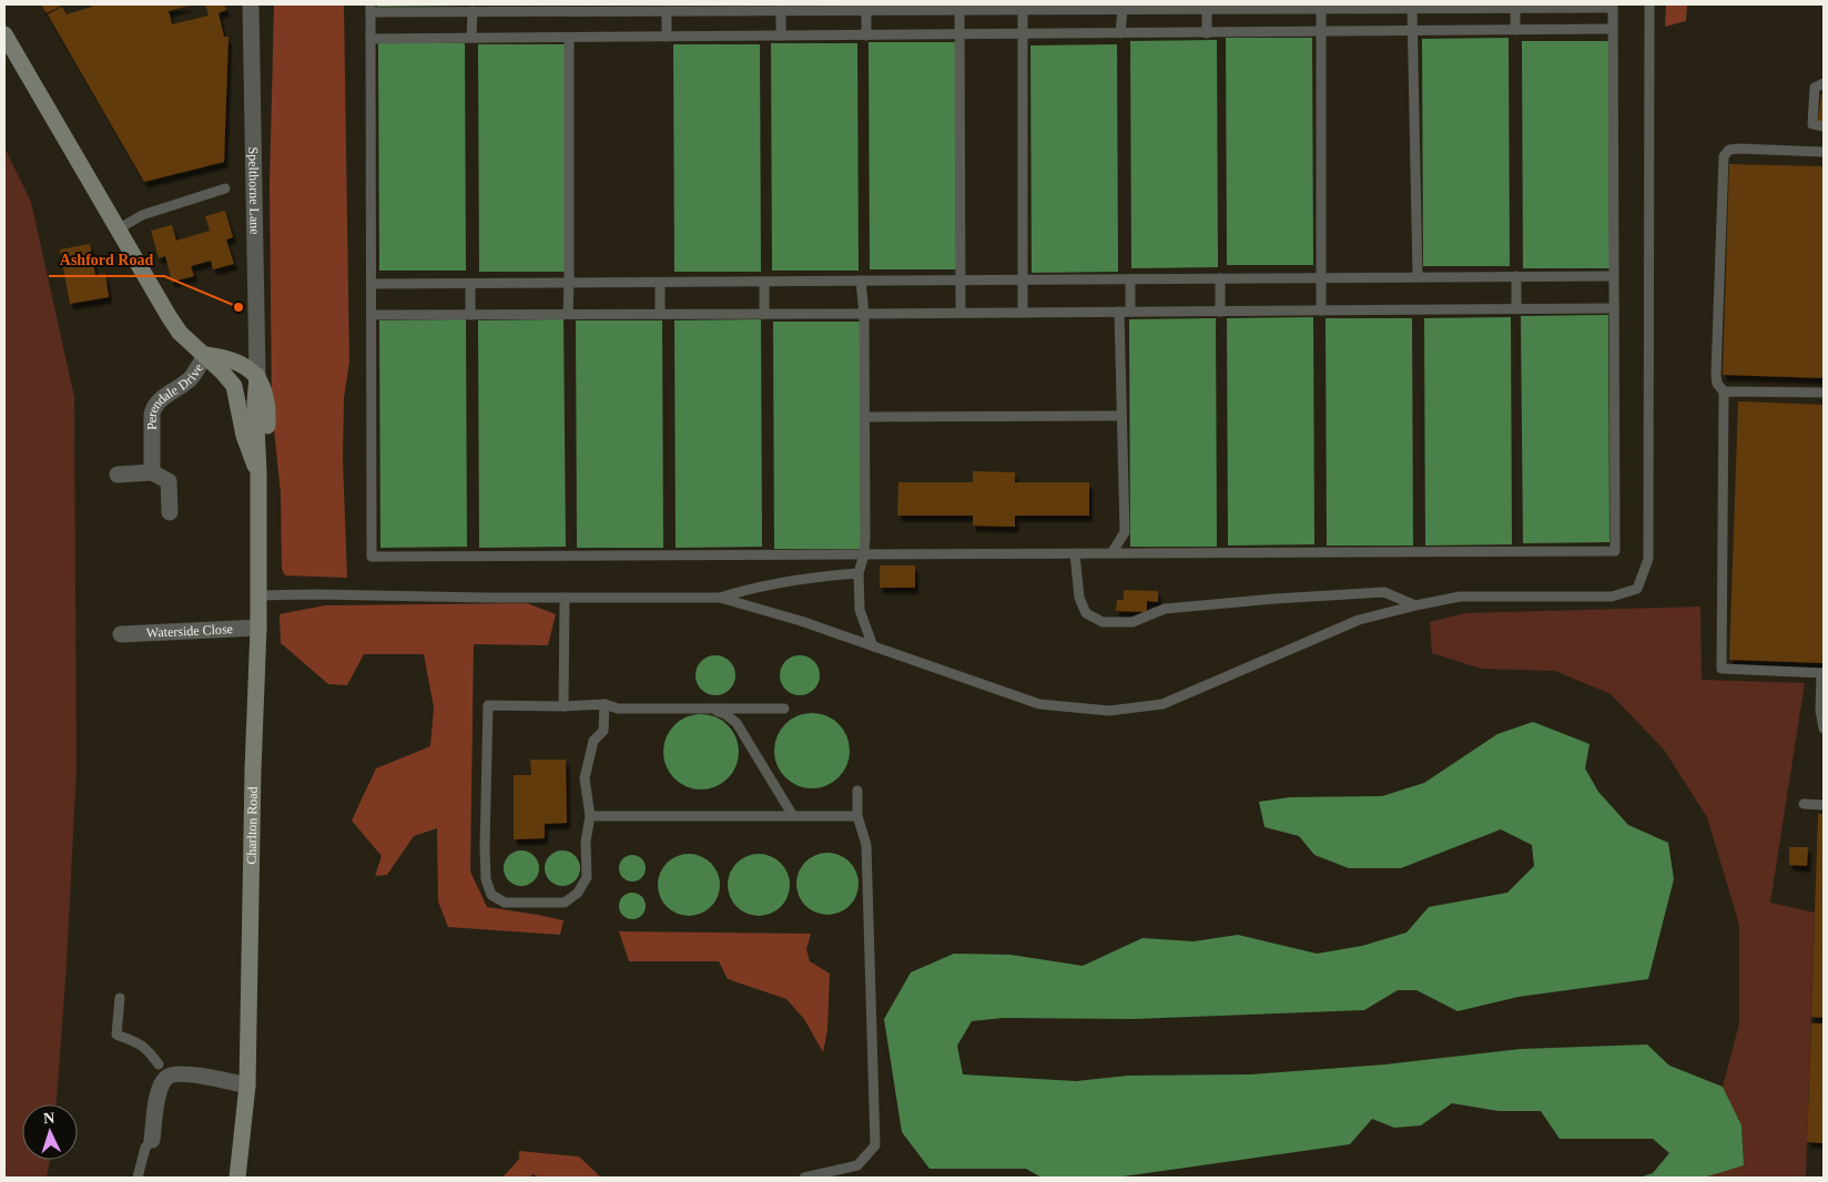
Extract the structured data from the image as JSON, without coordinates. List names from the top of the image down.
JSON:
{
  "streets": {
    "street": [
      "Spelthorne Lane",
      "Perendale Drive",
      "Waterside Close",
      "Charlton Road"
    ]
  },
  "crossings": [
    ["Spelthorne Lane", "Charlton Road"],
    ["Waterside Close", "Charlton Road"]
  ],
  "places": ["Ashford Road"],
  "north": "top"
}
